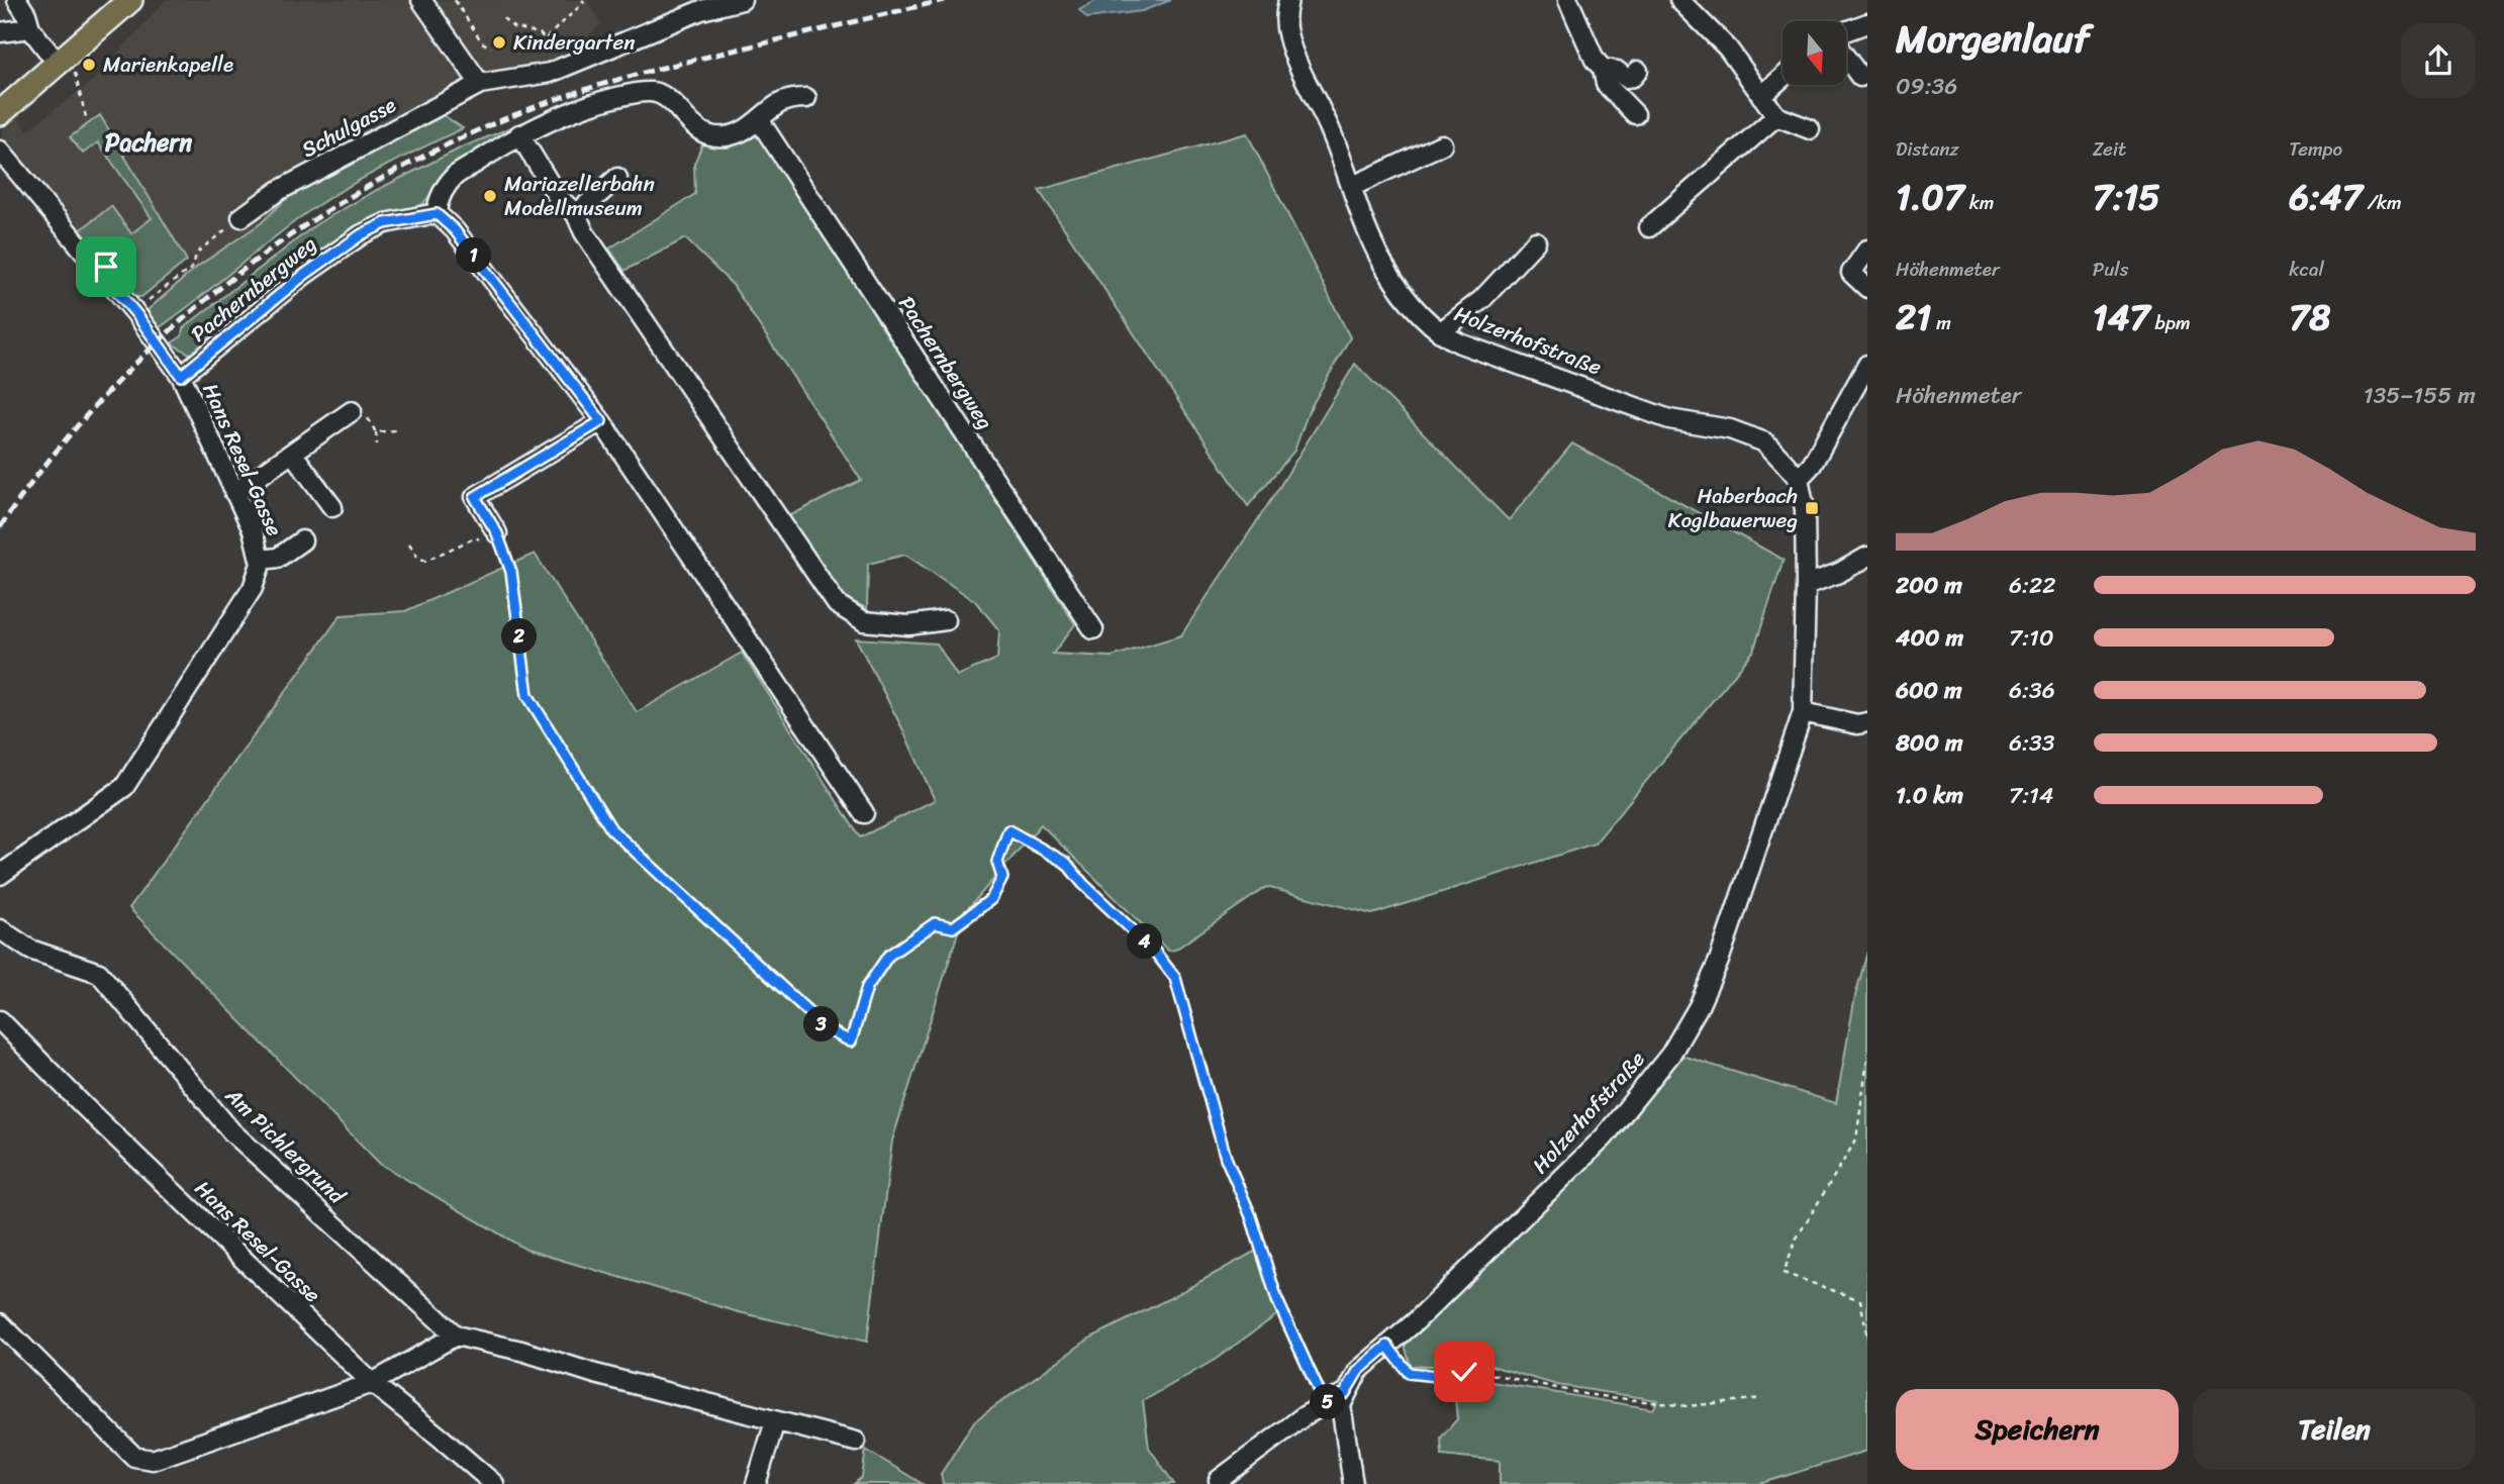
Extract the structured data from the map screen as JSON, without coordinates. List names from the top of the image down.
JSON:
{
  "streets": {
    "street": [
      "Schulgasse",
      "Pachernbergweg",
      "Holzerhofstraße",
      "Hans Resel-Gasse",
      "Am Pichlergrund"
    ]
  },
  "crossings": [
    ["Pachernbergweg", "Hans Resel-Gasse"]
  ],
  "districts": ["Pachern"],
  "places": {
    "other": ["Kindergarten", "Marienkapelle", "Mariazellerbahn Modellmuseum"],
    "transit": ["Haberbach Koglbauerweg"]
  },
  "north": "bottom",
  "page": {
    "heading": ["Morgenlauf", "09:36"],
    "stats": [
      ["Distanz", "1.07 km"],
      ["Zeit", "7:15"],
      ["Tempo", "6:47 /km"],
      ["Höhenmeter", "21 m"],
      ["Puls", "147 bpm"],
      ["kcal", "78"]
    ],
    "pins": [
      "1",
      "2",
      "4",
      "3",
      "5"
    ],
    "chart": ["Höhenmeter", "135–155 m"],
    "list": [
      {
        "name": "200 m",
        "note": "6:22"
      },
      {
        "name": "400 m",
        "note": "7:10"
      },
      {
        "name": "600 m",
        "note": "6:36"
      },
      {
        "name": "800 m",
        "note": "6:33"
      },
      {
        "name": "1.0 km",
        "note": "7:14"
      }
    ],
    "buttons": ["Speichern", "Teilen"]
  }
}
